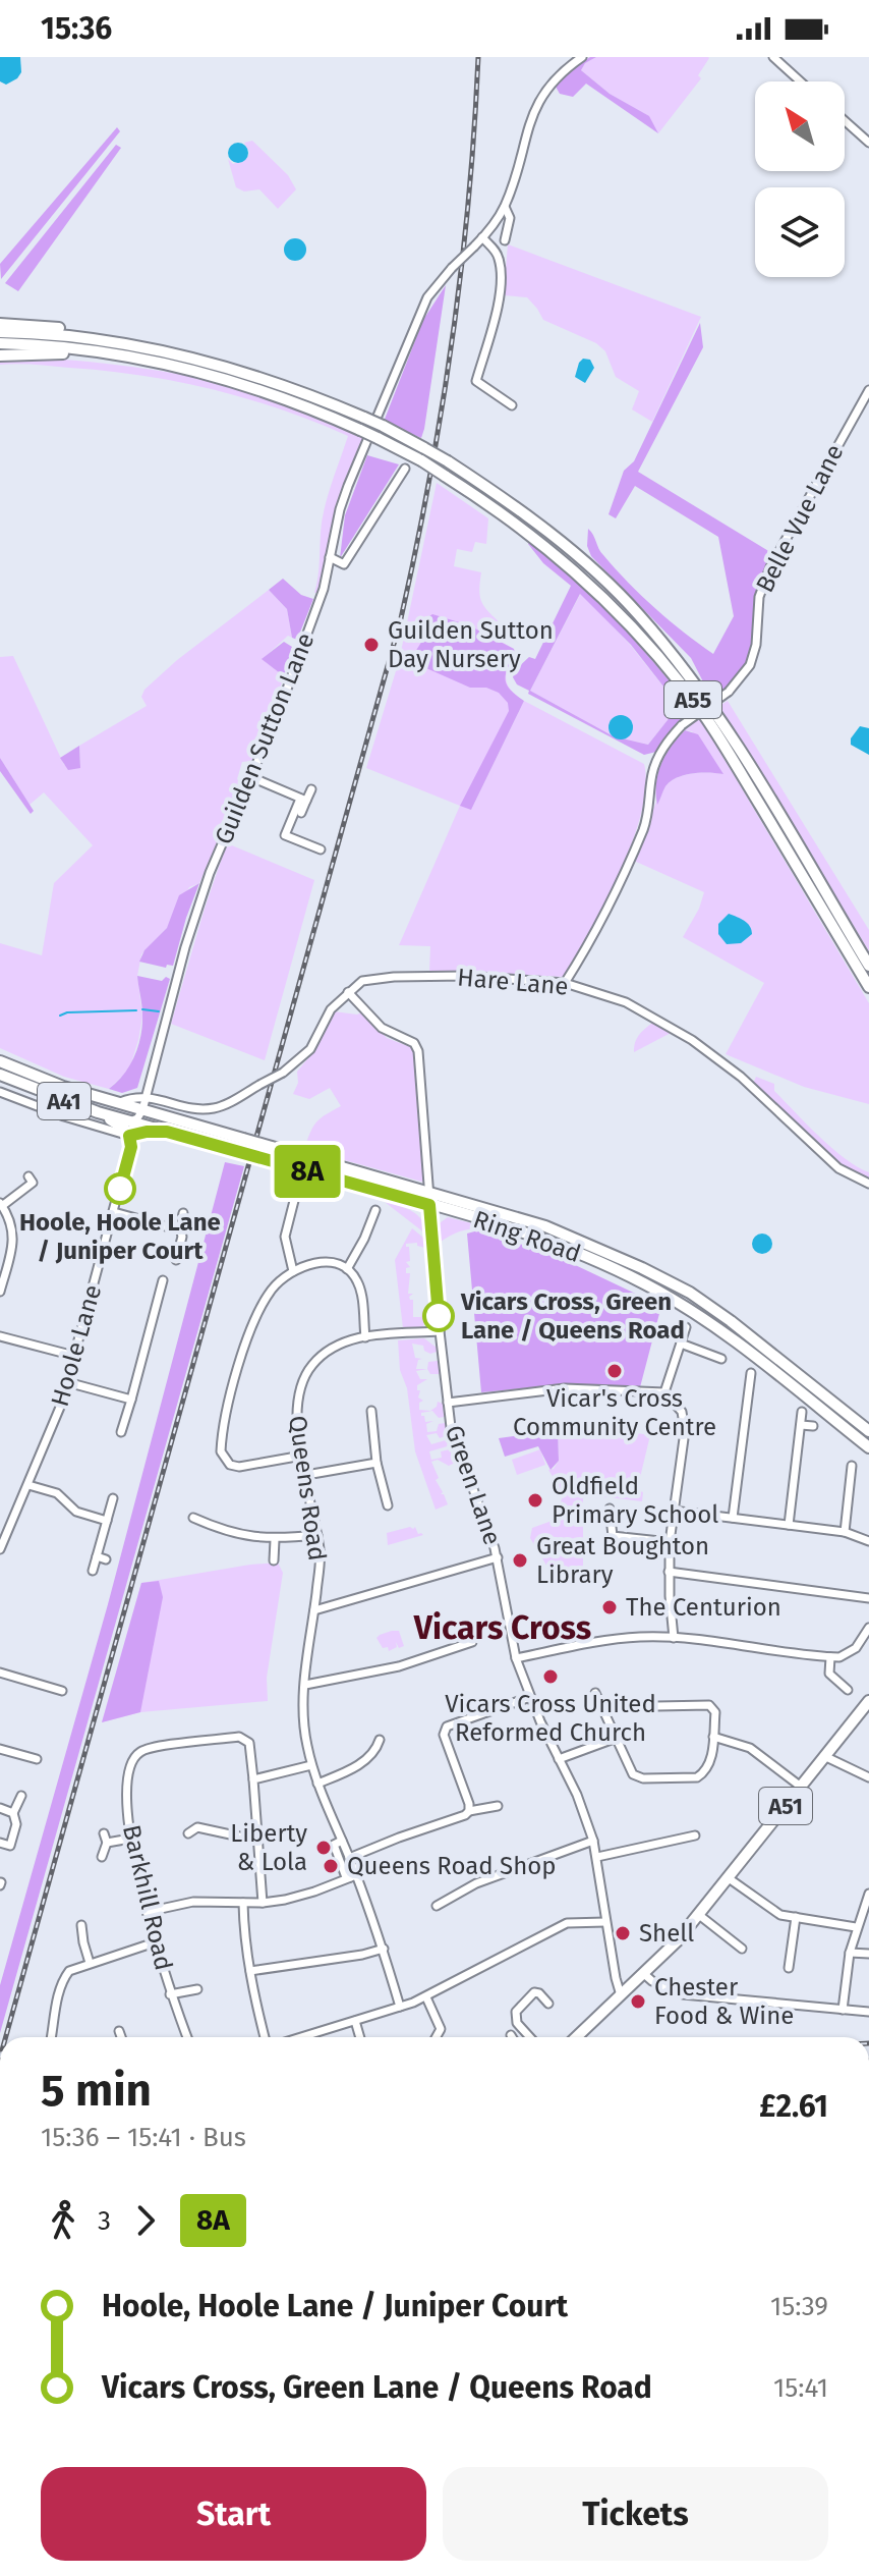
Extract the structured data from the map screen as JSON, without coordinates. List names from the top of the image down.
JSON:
{
  "streets": {
    "highway": [
      "A55",
      "A41",
      "Ring Road",
      "A51"
    ],
    "street": [
      "Belle Vue Lane",
      "Guilden Sutton Lane",
      "Hare Lane",
      "Hoole Lane",
      "Green Lane",
      "Queens Road",
      "Barkhill Road"
    ]
  },
  "crossings": [
    ["Belle Vue Lane", "Hare Lane"],
    ["Guilden Sutton Lane", "Hare Lane"],
    ["Guilden Sutton Lane", "Ring Road"],
    ["Hare Lane", "Green Lane"],
    ["Ring Road", "Green Lane"],
    ["Green Lane", "Queens Road"],
    ["Green Lane", "A51"]
  ],
  "districts": ["Vicars Cross"],
  "places": [
    "Guilden Sutton Day Nursery",
    "Hoole, Hoole Lane / Juniper Court",
    "Vicars Cross, Green Lane / Queens Road",
    "Vicar's Cross Community Centre",
    "Oldfield Primary School",
    "Great Boughton Library",
    "The Centurion",
    "Vicars Cross United Reformed Church",
    "Liberty & Lola",
    "Queens Road Shop",
    "Shell",
    "Chester Food & Wine"
  ],
  "lines": ["bus line 8A"],
  "north": "top left",
  "page": {
    "status": "15:36",
    "on_map": "8A",
    "heading": ["5 min", "15:36 – 15:41 · Bus", "£2.61"],
    "legs": ["3", "8A"],
    "list": [
      {
        "name": "Hoole, Hoole Lane / Juniper Court",
        "value": "15:39"
      },
      {
        "name": "Vicars Cross, Green Lane / Queens Road",
        "value": "15:41"
      }
    ],
    "buttons": ["Start", "Tickets"]
  }
}
